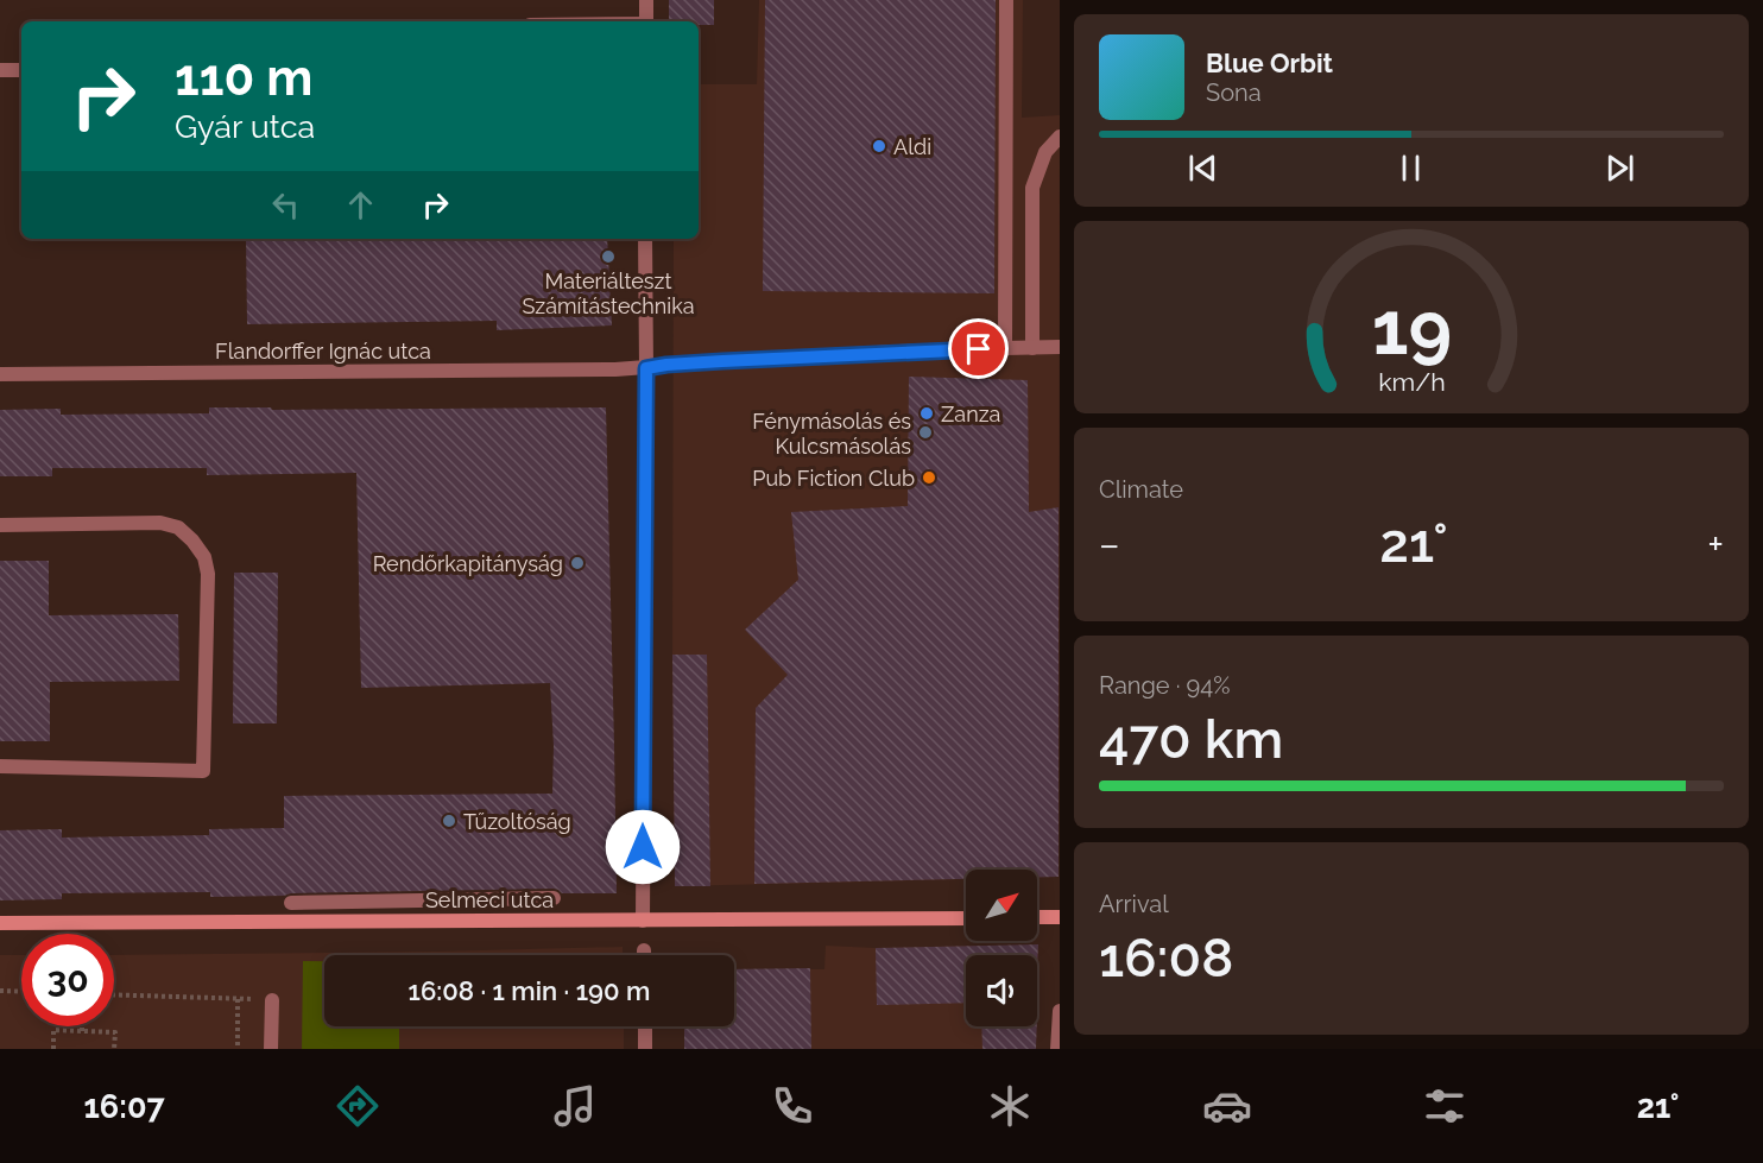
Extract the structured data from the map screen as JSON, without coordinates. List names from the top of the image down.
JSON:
{
  "streets": {
    "street": ["Flandorffer Ignác utca", "Selmeci utca"]
  },
  "places": [
    "Aldi",
    "Materiálteszt Számítástechnika",
    "Zanza",
    "Fénymásolás és Kulcsmásolás",
    "Pub Fiction Club",
    "Rendőrkapitányság",
    "Tűzoltóság"
  ],
  "north": "top right",
  "page": {
    "turn": ["110 m", "Gyár utca"],
    "song": ["Blue Orbit", "Sona"],
    "tile": [
      "Climate",
      ["Range · 94%", "470 km"],
      ["Arrival", "16:08"]
    ],
    "heat": ["−", "21°", "+"],
    "limit": "30",
    "trip": "16:08 · 1 min · 190 m",
    "tabs": ["16:07", "21°"],
    "gauge": ["19", "km/h"]
  }
}
